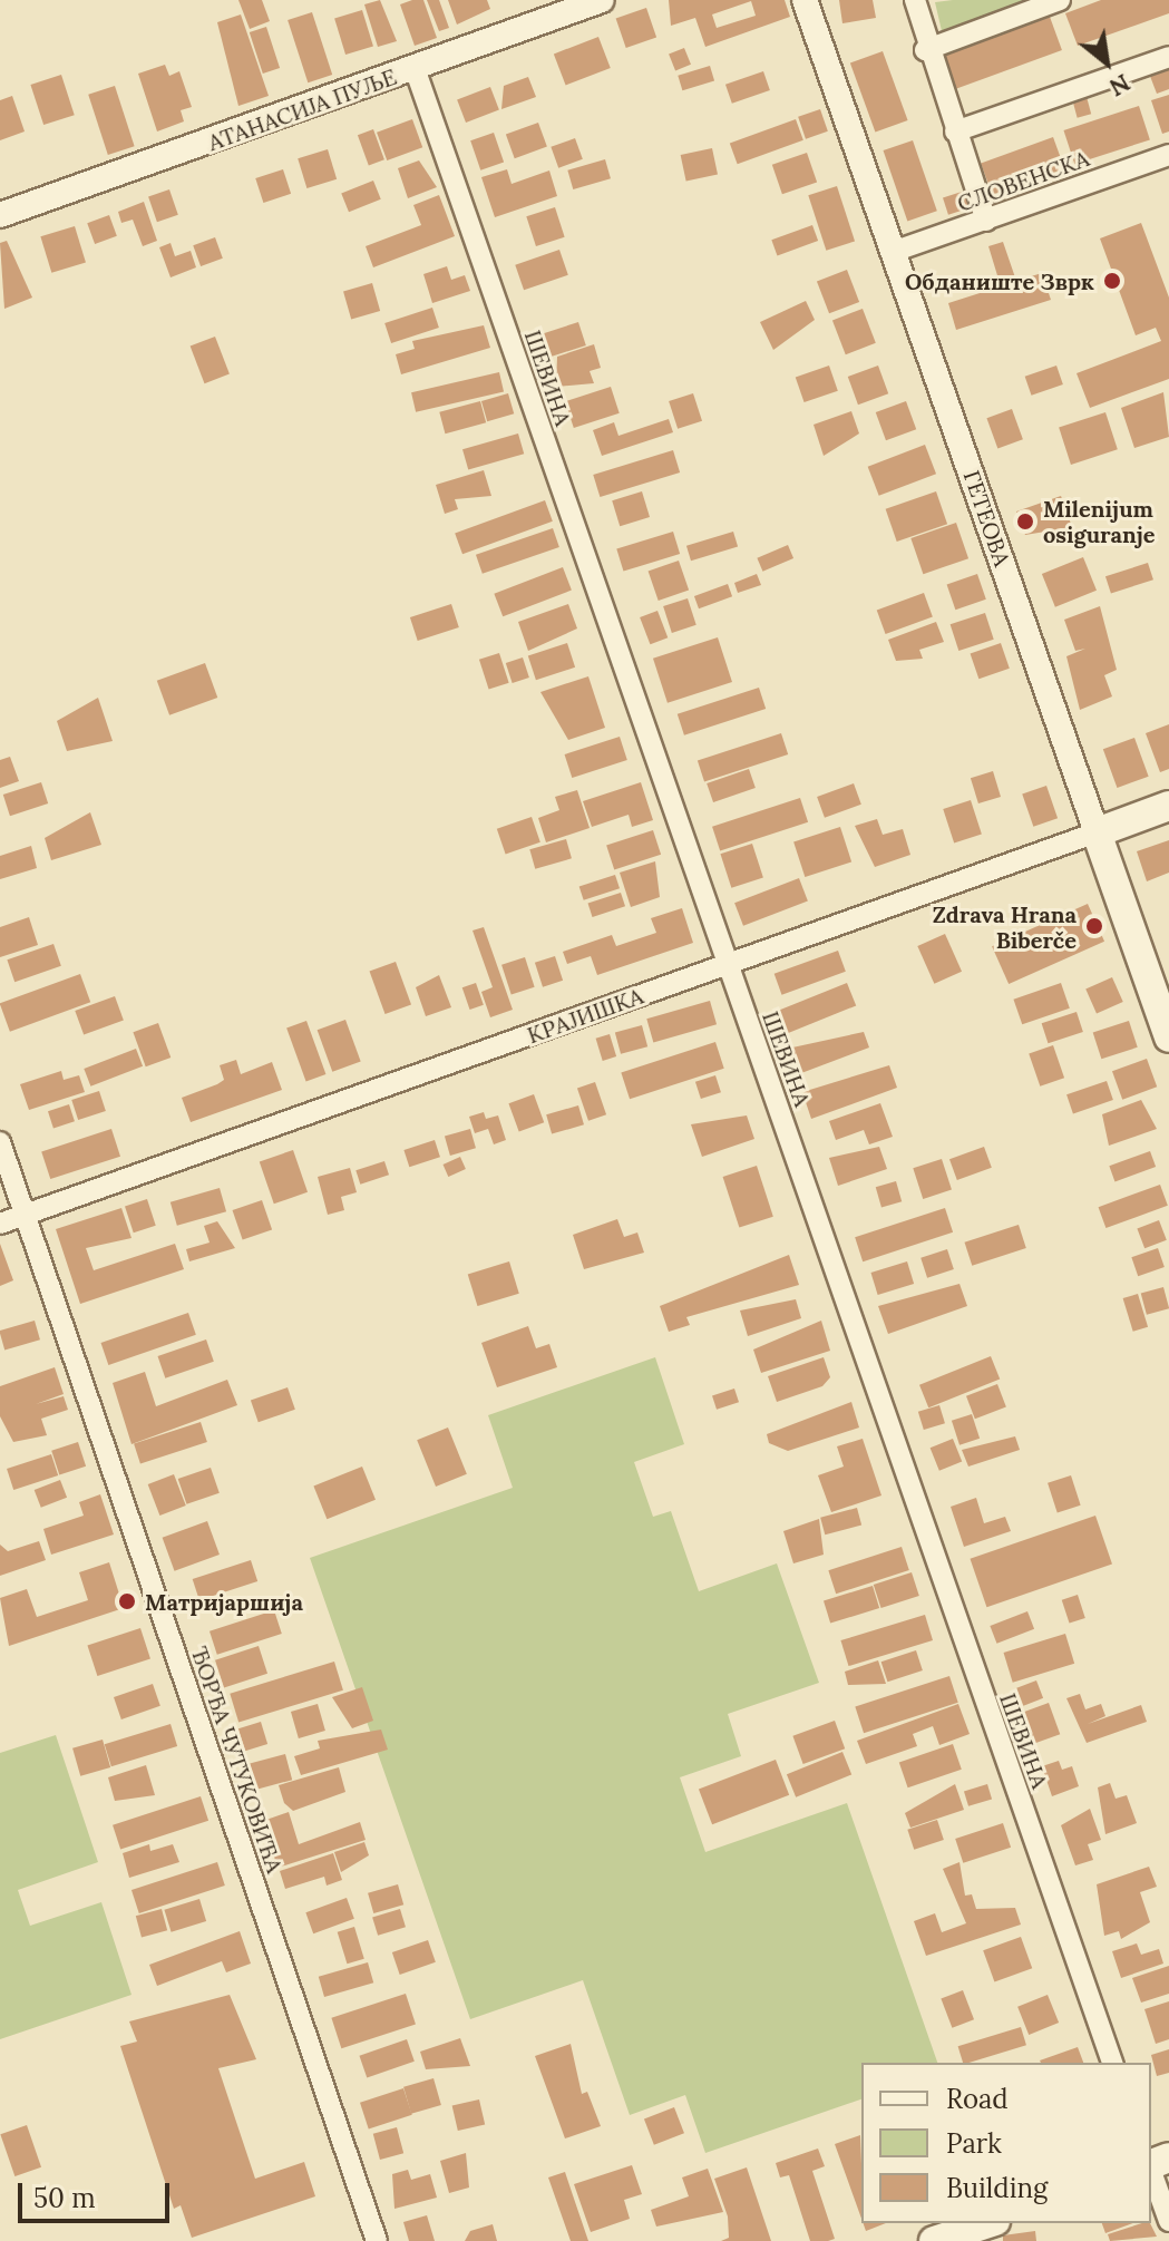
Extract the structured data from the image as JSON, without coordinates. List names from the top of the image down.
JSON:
{
  "streets": {
    "main road": ["ГЕТЕОВА", "КРАЈИШКА"],
    "street": [
      "АТАНАСИЈА ПУЉЕ",
      "СЛОВЕНСКА",
      "ШЕВИНА",
      "ЂОРЂА ЧУТУКОВИЋА"
    ]
  },
  "crossings": [
    ["АТАНАСИЈА ПУЉЕ", "ШЕВИНА"],
    ["СЛОВЕНСКА", "ГЕТЕОВА"],
    ["ШЕВИНА", "КРАЈИШКА"],
    ["ГЕТЕОВА", "КРАЈИШКА"],
    ["КРАЈИШКА", "ЂОРЂА ЧУТУКОВИЋА"]
  ],
  "places": [
    "Обданиште Зврк",
    "Milenijum osiguranje",
    "Zdrava Hrana Biberče",
    "Матријаршија"
  ],
  "legend": ["Road", "Park", "Building"],
  "scale_bar": "50 m",
  "north": "bottom right"
}
